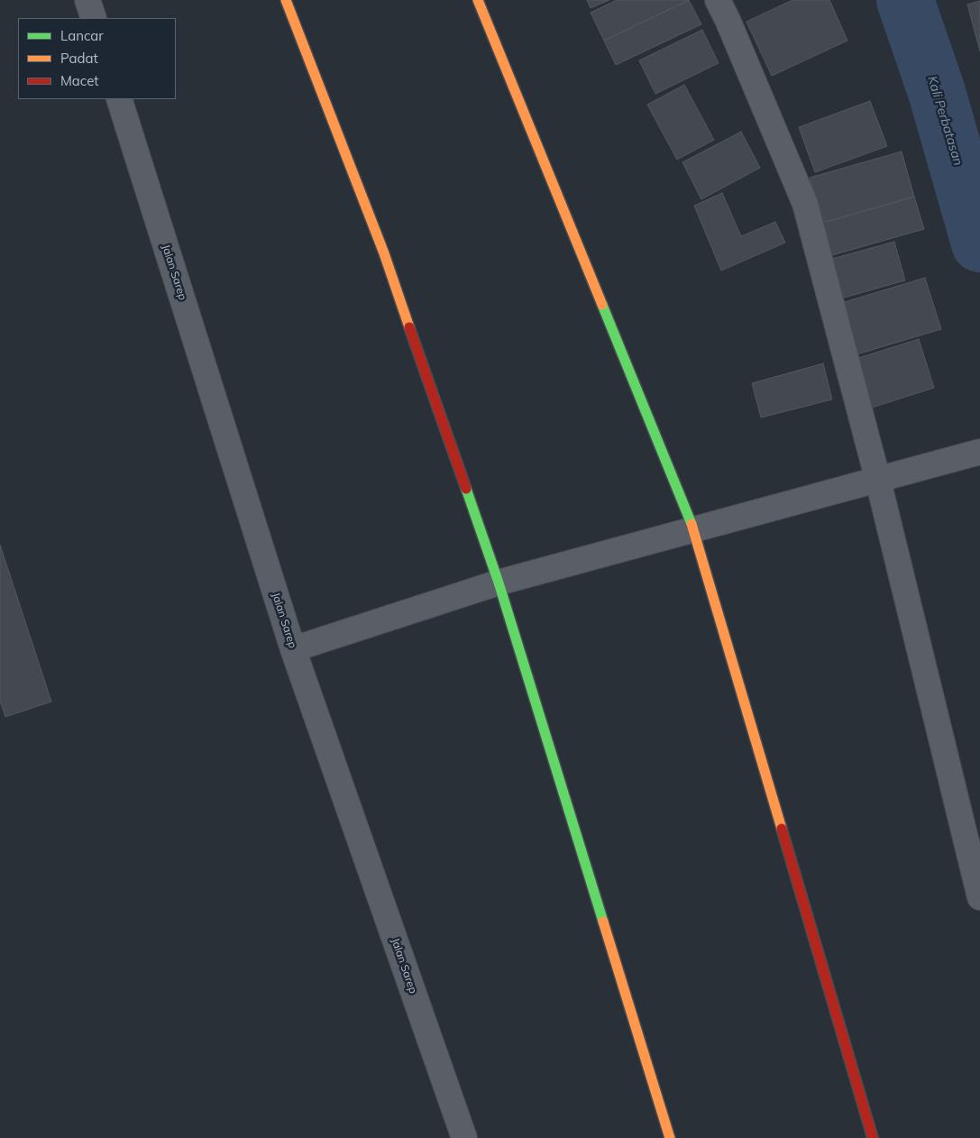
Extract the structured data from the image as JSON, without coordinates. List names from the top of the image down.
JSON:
{
  "streets": {
    "street": ["Jalan Sarep"]
  },
  "water": ["Kali Perbatasan"],
  "legend": ["Lancar", "Padat", "Macet"]
}
